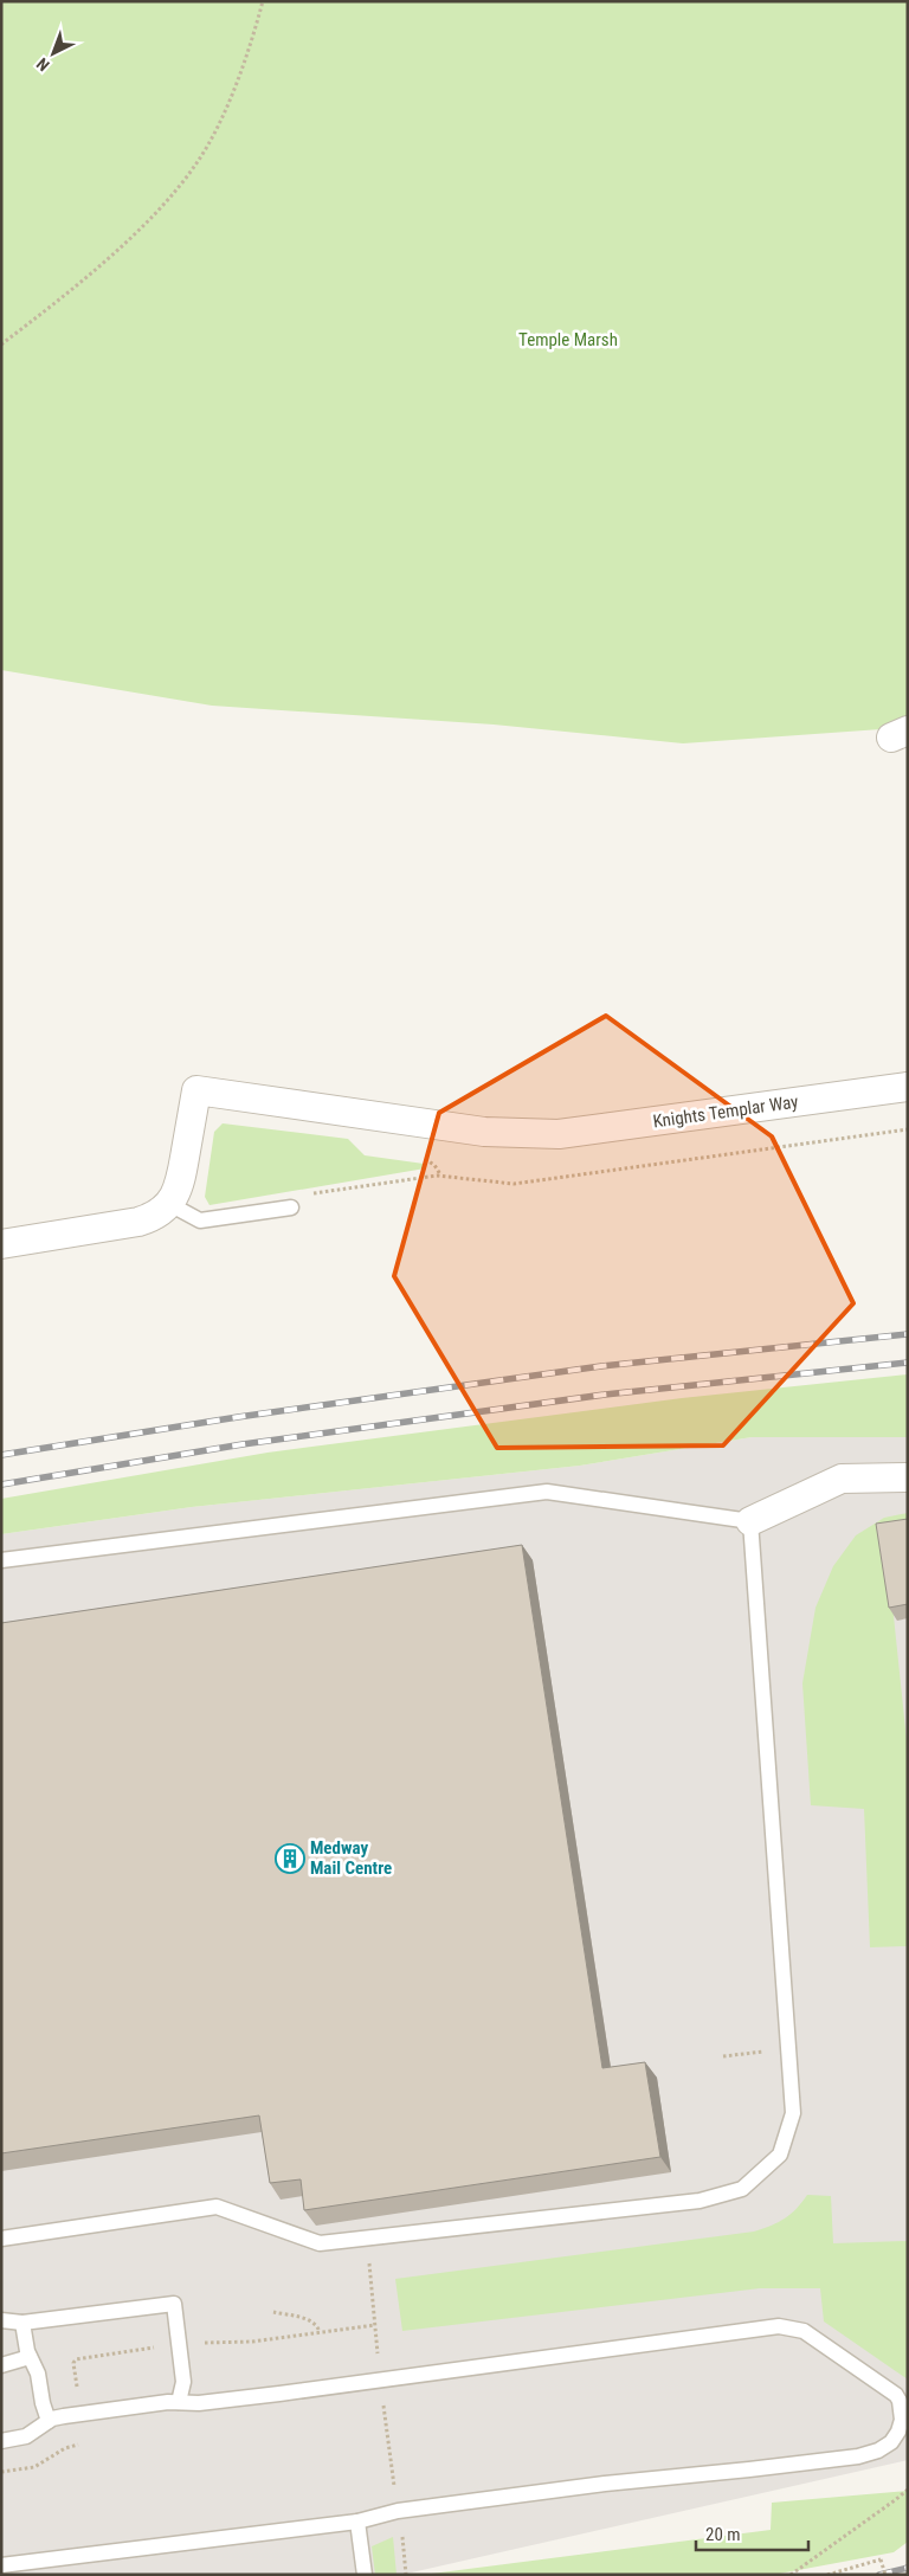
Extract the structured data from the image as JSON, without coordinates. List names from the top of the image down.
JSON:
{
  "streets": {
    "street": ["Knights Templar Way"]
  },
  "parks": ["Temple Marsh"],
  "places": {
    "building": ["Medway Mail Centre"]
  },
  "scale_bar": "20 m",
  "north": "bottom left"
}
